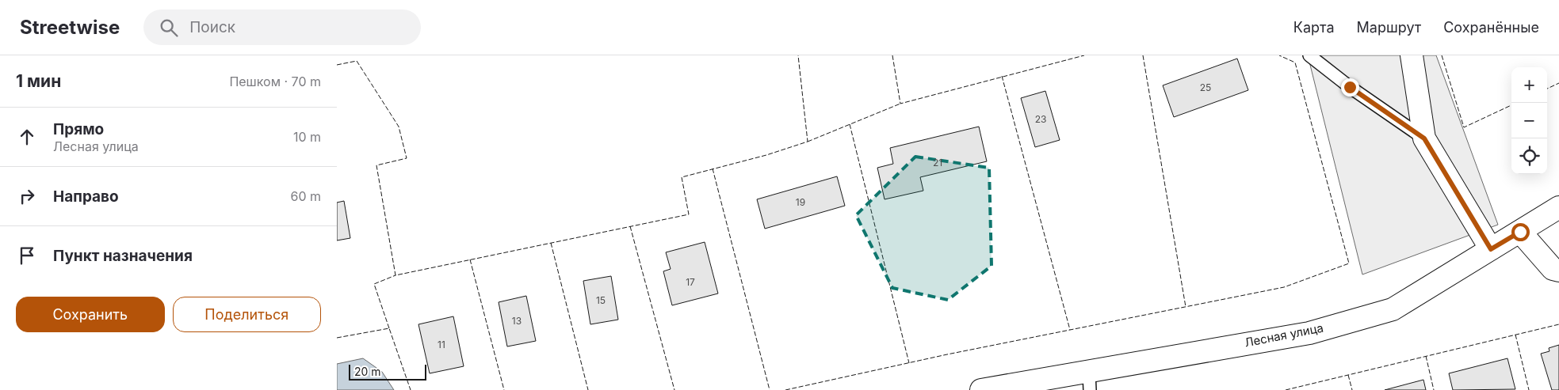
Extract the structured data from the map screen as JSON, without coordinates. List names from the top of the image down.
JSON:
{
  "streets": {
    "street": ["Лесная улица"]
  },
  "house_numbers": [
    "25",
    "23",
    "21",
    "19",
    "17",
    "15",
    "13",
    "11"
  ],
  "scale_bar": "20 m",
  "page": {
    "header": "Streetwise",
    "search": "Поиск",
    "nav": ["Карта", "Маршрут", "Сохранённые"],
    "heading": ["1 мин", "Пешком · 70 m"],
    "map_buttons": ["+", "−"],
    "list": [
      ["Прямо", "Лесная улица", "10 m"],
      ["Направо", "60 m"],
      "Пункт назначения"
    ],
    "buttons": ["Сохранить", "Поделиться"],
    "scale": "20 m"
  }
}
